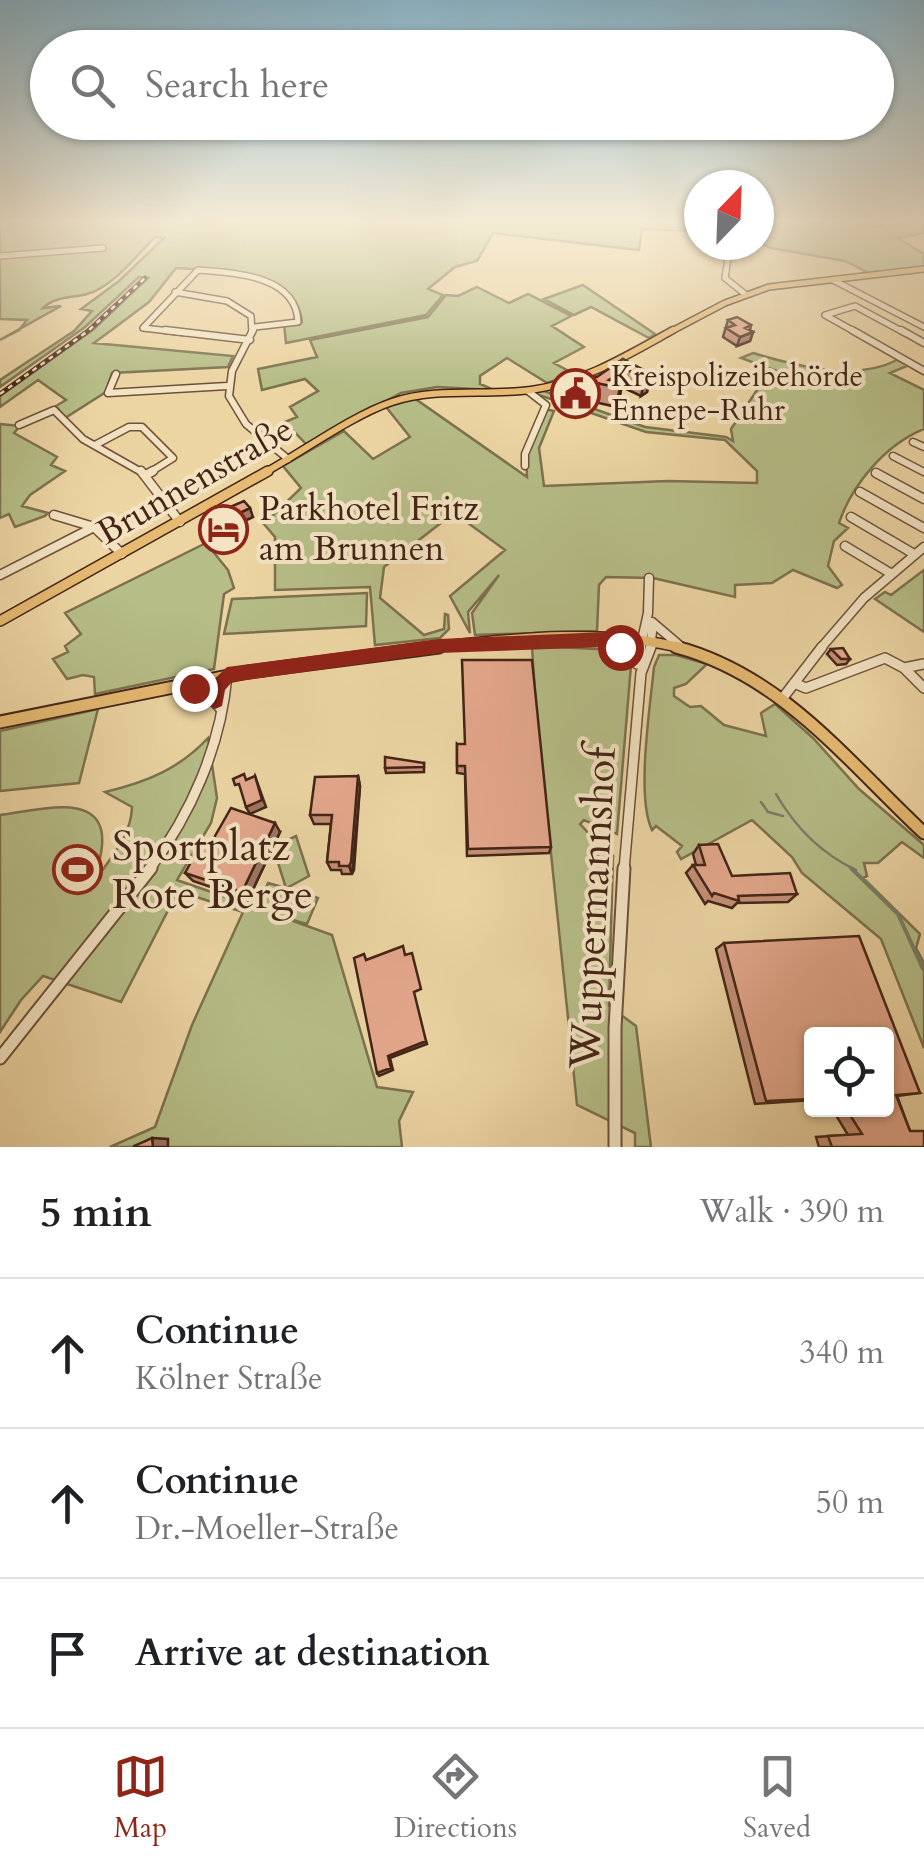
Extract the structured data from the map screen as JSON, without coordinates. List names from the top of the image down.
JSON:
{
  "streets": {
    "main road": ["Brunnenstraße"],
    "street": ["Wuppermannshof"]
  },
  "places": {
    "public building": ["Kreispolizeibehörde Ennepe-Ruhr"],
    "hotel": ["Parkhotel Fritz am Brunnen"],
    "sports": ["Sportplatz Rote Berge"]
  },
  "north": "top right",
  "page": {
    "search": "Search here",
    "heading": ["5 min", "Walk · 390 m"],
    "list": [
      ["Continue", "Kölner Straße", "340 m"],
      ["Continue", "Dr.-Moeller-Straße", "50 m"],
      "Arrive at destination"
    ],
    "nav": ["Map", "Directions", "Saved"]
  }
}
